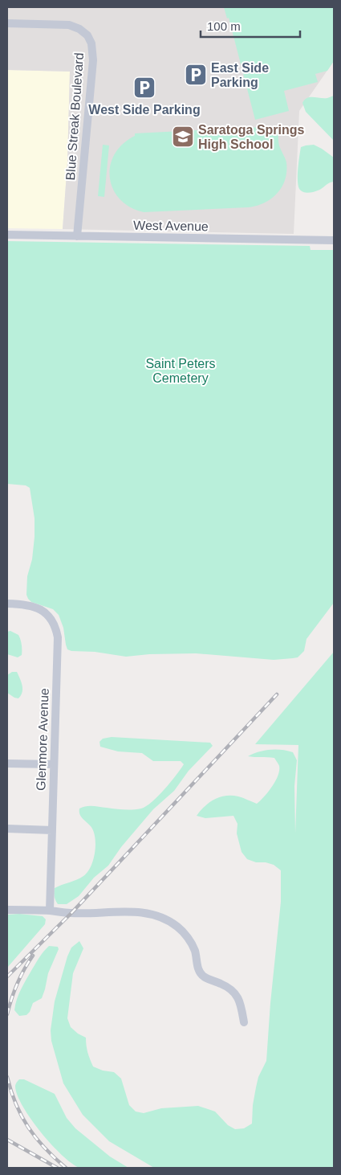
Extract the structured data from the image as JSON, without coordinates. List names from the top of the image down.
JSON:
{
  "streets": {
    "street": ["Blue Streak Boulevard", "West Avenue", "Glenmore Avenue"]
  },
  "crossings": [
    ["Blue Streak Boulevard", "West Avenue"]
  ],
  "parks": ["Saint Peters Cemetery"],
  "places": {
    "parking": ["East Side Parking", "West Side Parking"],
    "school or university": ["Saratoga Springs High School"]
  },
  "scale_bar": "100 m"
}
